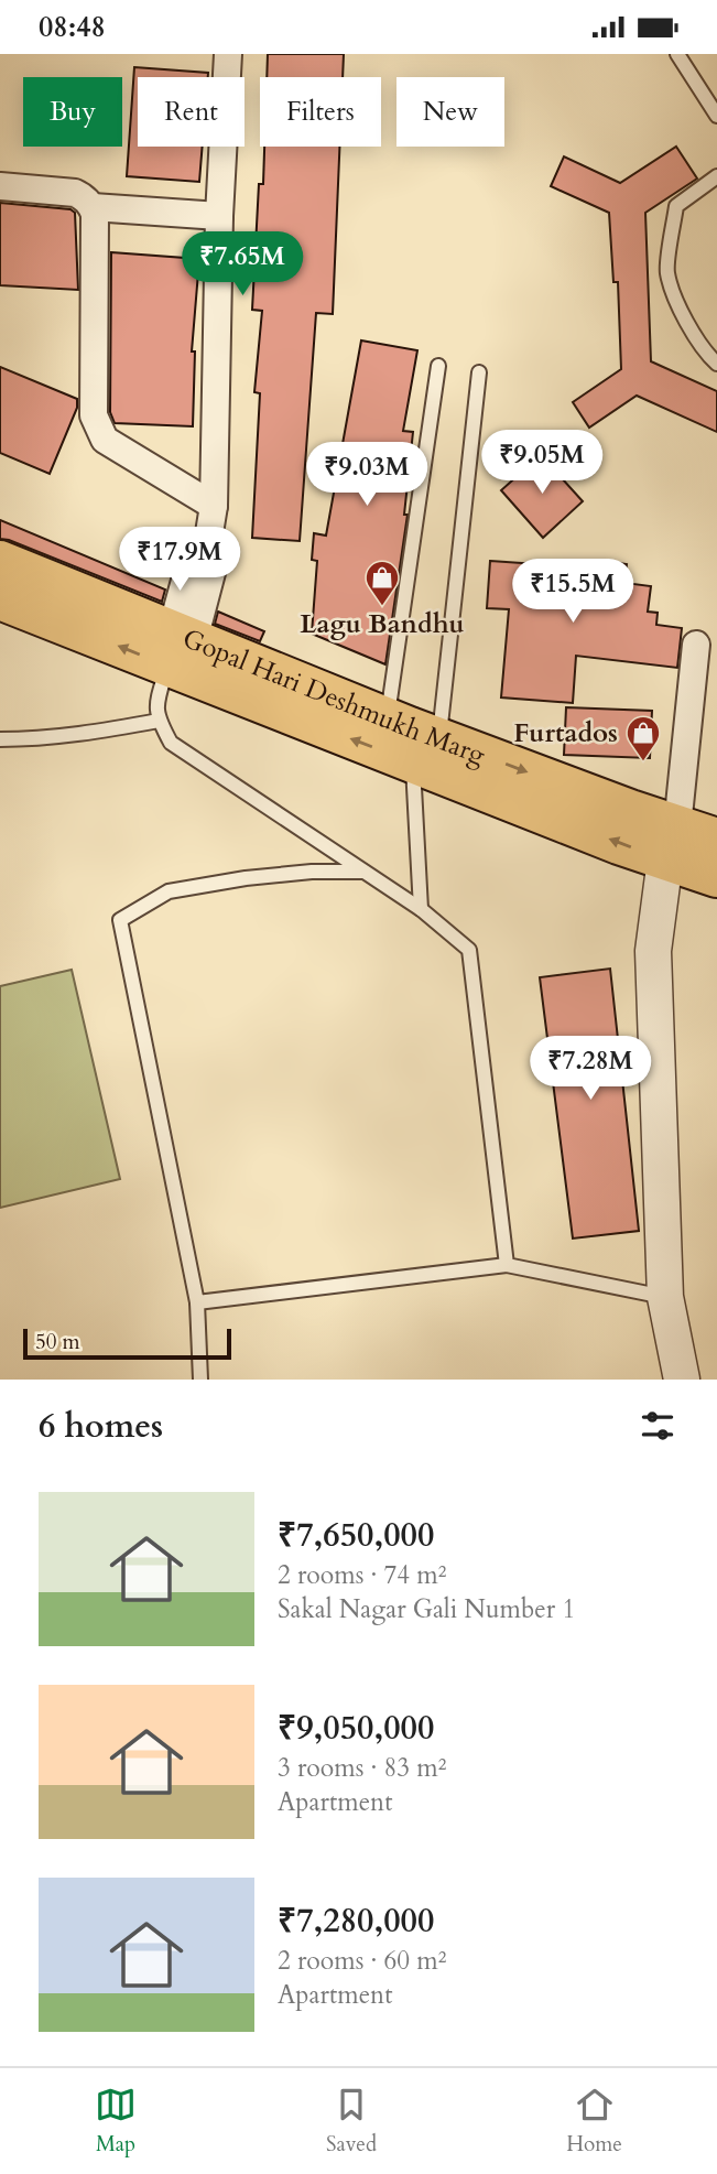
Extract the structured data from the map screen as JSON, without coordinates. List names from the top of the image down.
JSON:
{
  "streets": {
    "main road": ["Gopal Hari Deshmukh Marg"]
  },
  "places": {
    "shop": ["Lagu Bandhu", "Furtados"]
  },
  "scale_bar": "50 m",
  "page": {
    "status": "08:48",
    "chip": [
      "Buy",
      "Rent",
      "Filters",
      "New"
    ],
    "price": [
      "₹7.65M",
      "₹9.05M",
      "₹9.03M",
      "₹17.9M",
      "₹15.5M",
      "₹7.28M"
    ],
    "scale": "50 m",
    "heading": "6 homes",
    "list": [
      {
        "name": "₹7,650,000",
        "note": "2 rooms · 74 m² · Sakal Nagar Gali Number 1"
      },
      {
        "name": "₹9,050,000",
        "note": "3 rooms · 83 m² · Apartment"
      },
      {
        "name": "₹7,280,000",
        "note": "2 rooms · 60 m² · Apartment"
      }
    ],
    "tabs": ["Map", "Saved", "Home"]
  }
}
